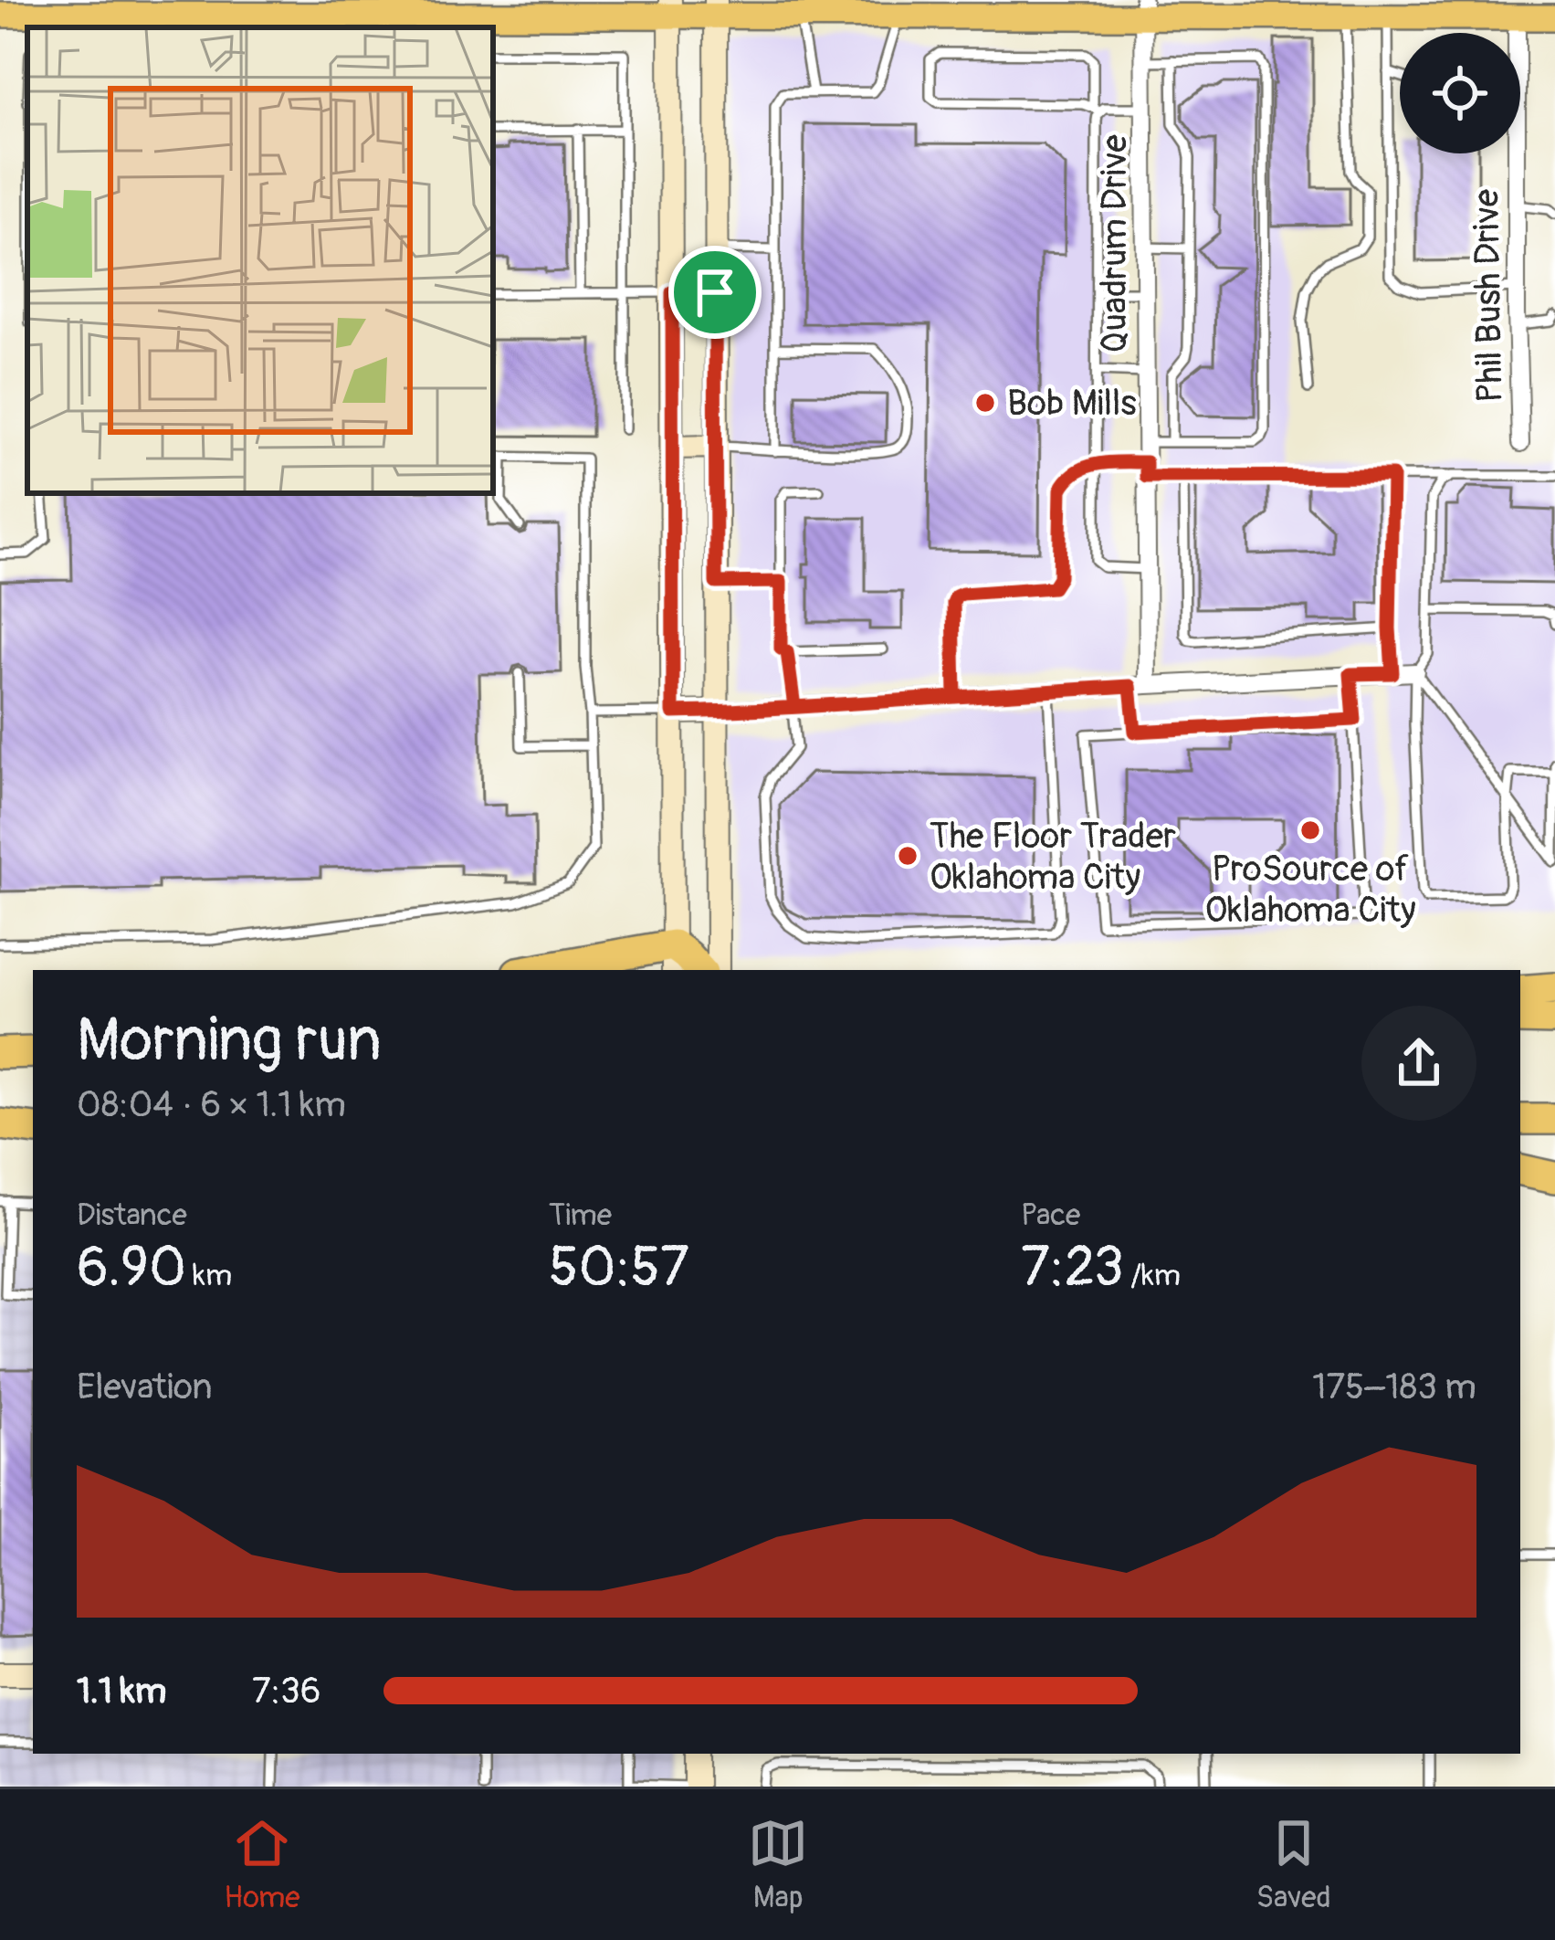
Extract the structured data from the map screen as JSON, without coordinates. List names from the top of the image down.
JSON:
{
  "streets": {
    "street": ["Quadrum Drive", "Phil Bush Drive"]
  },
  "places": ["Bob Mills", "ProSource of Oklahoma City", "The Floor Trader Oklahoma City"],
  "page": {
    "heading": ["Morning run", "08:04 · 6 × 1.1 km"],
    "stats": [
      ["Distance", "6.90 km"],
      ["Time", "50:57"],
      ["Pace", "7:23 /km"]
    ],
    "chart": ["Elevation", "175–183 m"],
    "list": [
      {
        "name": "1.1 km",
        "note": "7:36"
      }
    ],
    "tabs": ["Home", "Map", "Saved"]
  }
}
